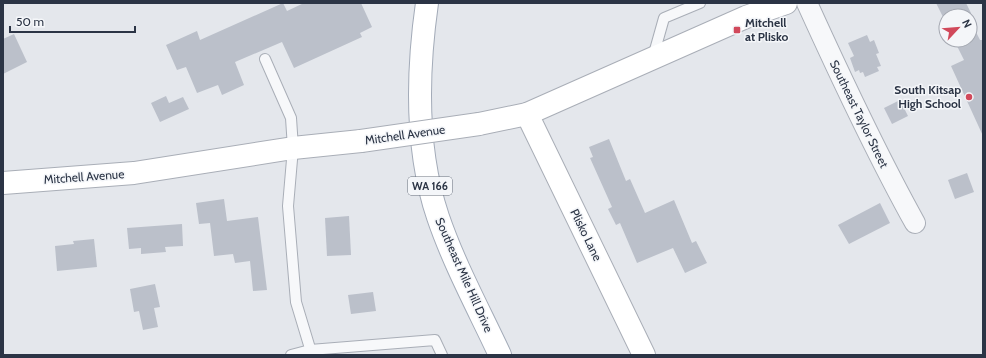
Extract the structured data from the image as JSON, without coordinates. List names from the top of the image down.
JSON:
{
  "streets": {
    "street": [
      "Southeast Taylor Street",
      "Mitchell Avenue",
      "WA 166",
      "Plisko Lane",
      "Southeast Mile Hill Drive"
    ]
  },
  "crossings": [
    ["Mitchell Avenue", "Plisko Lane"]
  ],
  "places": {
    "transit": ["Mitchell at Plisko"],
    "other": ["South Kitsap High School"]
  },
  "scale_bar": "50 m",
  "north": "top right"
}
